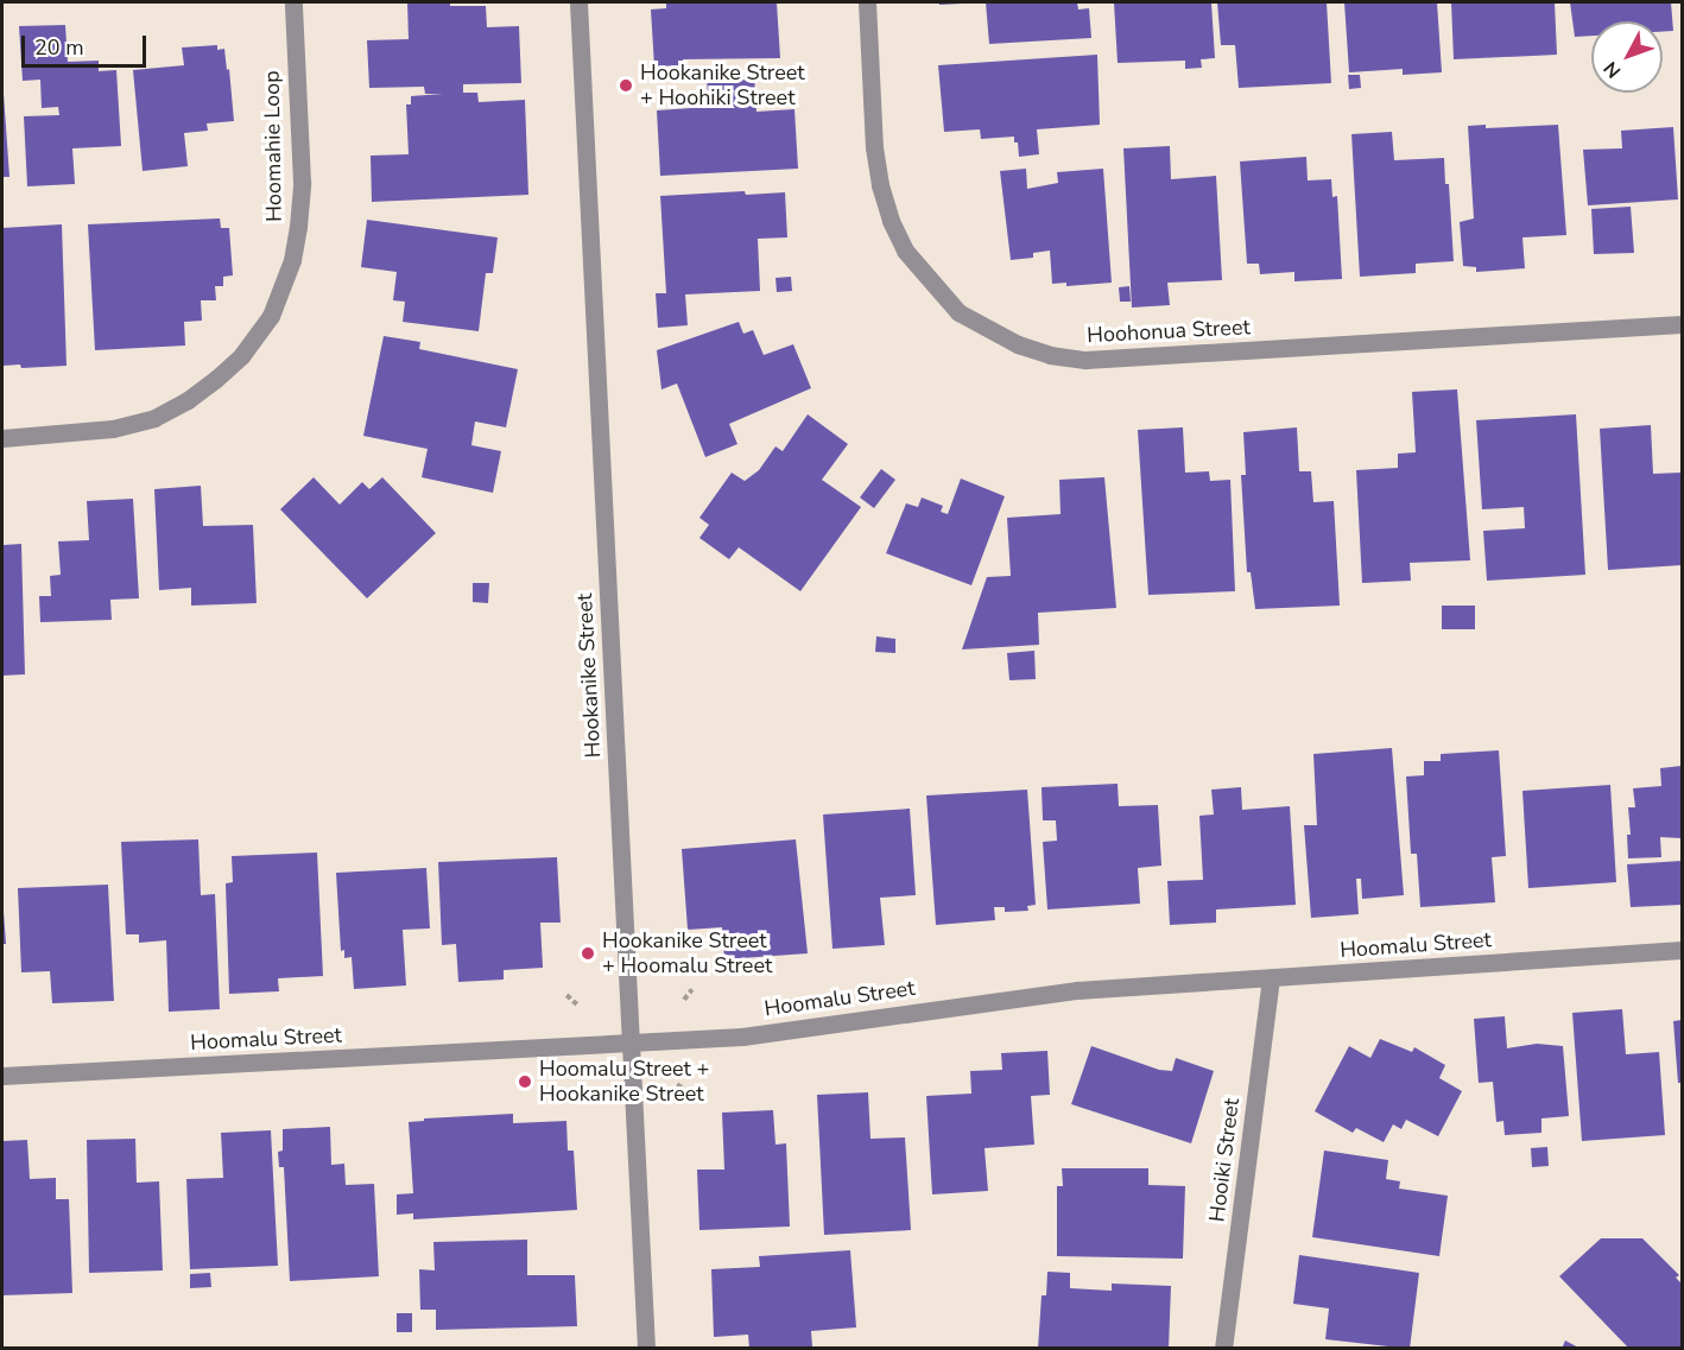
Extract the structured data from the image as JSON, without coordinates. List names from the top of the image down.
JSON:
{
  "streets": {
    "street": [
      "Hoomahie Loop",
      "Hoohonua Street",
      "Hookanike Street",
      "Hoomalu Street",
      "Hooiki Street"
    ]
  },
  "crossings": [
    ["Hookanike Street", "Hoomalu Street"],
    ["Hoomalu Street", "Hooiki Street"]
  ],
  "places": ["Hookanike Street + Hoohiki Street", "Hookanike Street + Hoomalu Street", "Hoomalu Street + Hookanike Street"],
  "scale_bar": "20 m",
  "north": "bottom left"
}
